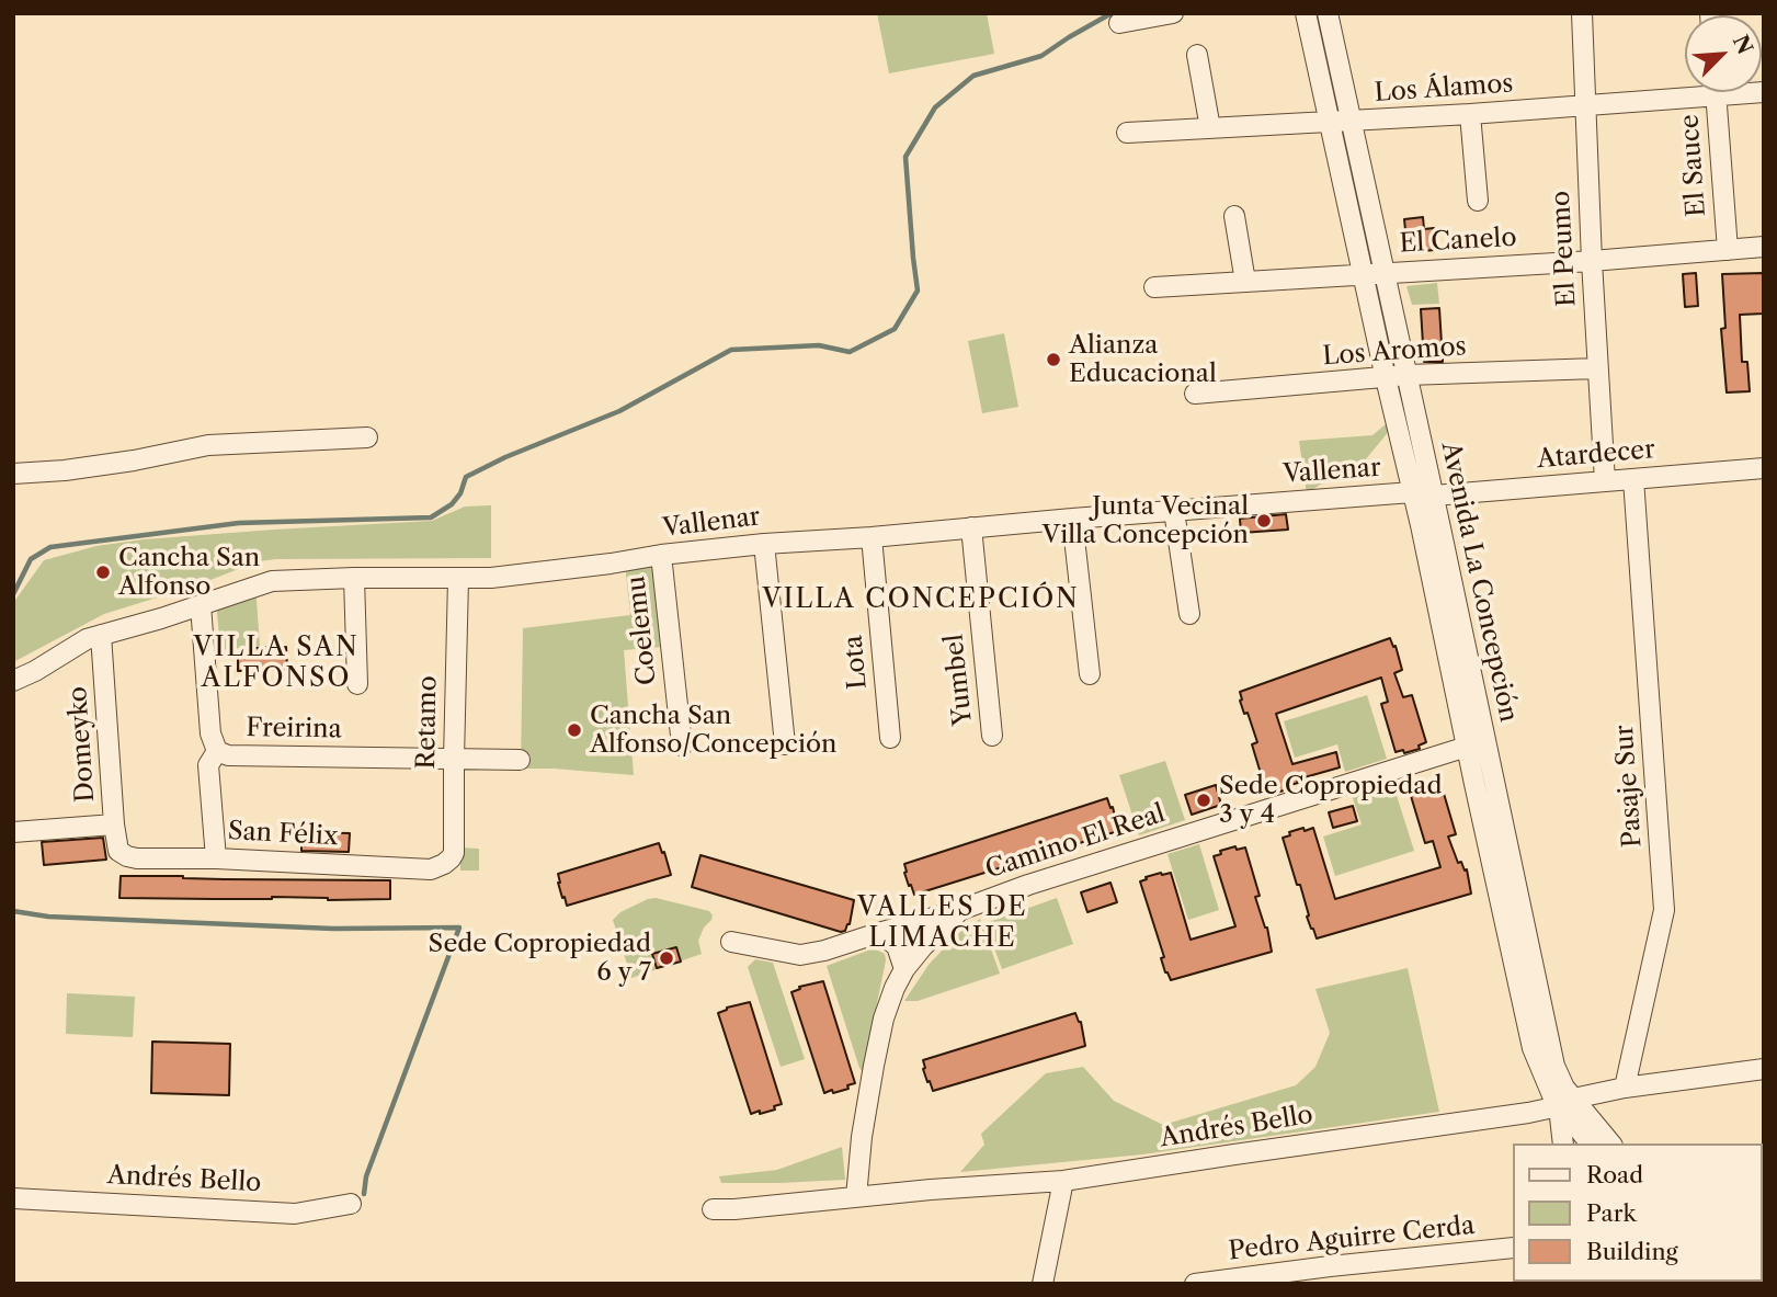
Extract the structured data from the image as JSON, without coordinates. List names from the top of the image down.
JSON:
{
  "streets": {
    "street": [
      "Los Álamos",
      "El Sauce",
      "El Canelo",
      "El Peumo",
      "Los Aromos",
      "Atardecer",
      "Vallenar",
      "Avenida La Concepción",
      "Coelemu",
      "Lota",
      "Yumbel",
      "Retamo",
      "Freirina",
      "Domeyko",
      "Pasaje Sur",
      "San Félix",
      "Camino El Real",
      "Andrés Bello",
      "Pedro Aguirre Cerda"
    ]
  },
  "crossings": [
    ["Los Álamos", "El Peumo"],
    ["Los Álamos", "Avenida La Concepción"],
    ["El Sauce", "El Canelo"],
    ["El Canelo", "El Peumo"],
    ["El Canelo", "Avenida La Concepción"],
    ["El Peumo", "Los Aromos"],
    ["El Peumo", "Atardecer"],
    ["Los Aromos", "Avenida La Concepción"],
    ["Atardecer", "Vallenar"],
    ["Atardecer", "Avenida La Concepción"],
    ["Atardecer", "Pasaje Sur"],
    ["Vallenar", "Avenida La Concepción"],
    ["Vallenar", "Coelemu"],
    ["Vallenar", "Lota"],
    ["Vallenar", "Yumbel"],
    ["Vallenar", "Retamo"],
    ["Vallenar", "Freirina"],
    ["Vallenar", "Domeyko"],
    ["Avenida La Concepción", "Camino El Real"],
    ["Avenida La Concepción", "Andrés Bello"],
    ["Retamo", "Freirina"],
    ["Retamo", "San Félix"],
    ["Domeyko", "San Félix"],
    ["Pasaje Sur", "Andrés Bello"],
    ["Camino El Real", "Andrés Bello"]
  ],
  "districts": ["VILLA CONCEPCIÓN", "VILLA SAN ALFONSO", "VALLES DE LIMACHE"],
  "places": [
    "Alianza Educacional",
    "Junta Vecinal Villa Concepción",
    "Cancha San Alfonso",
    "Cancha San Alfonso/Concepción",
    "Sede Copropiedad 3 y 4",
    "Sede Copropiedad 6 y 7"
  ],
  "legend": ["Road", "Park", "Building"],
  "north": "top right"
}
